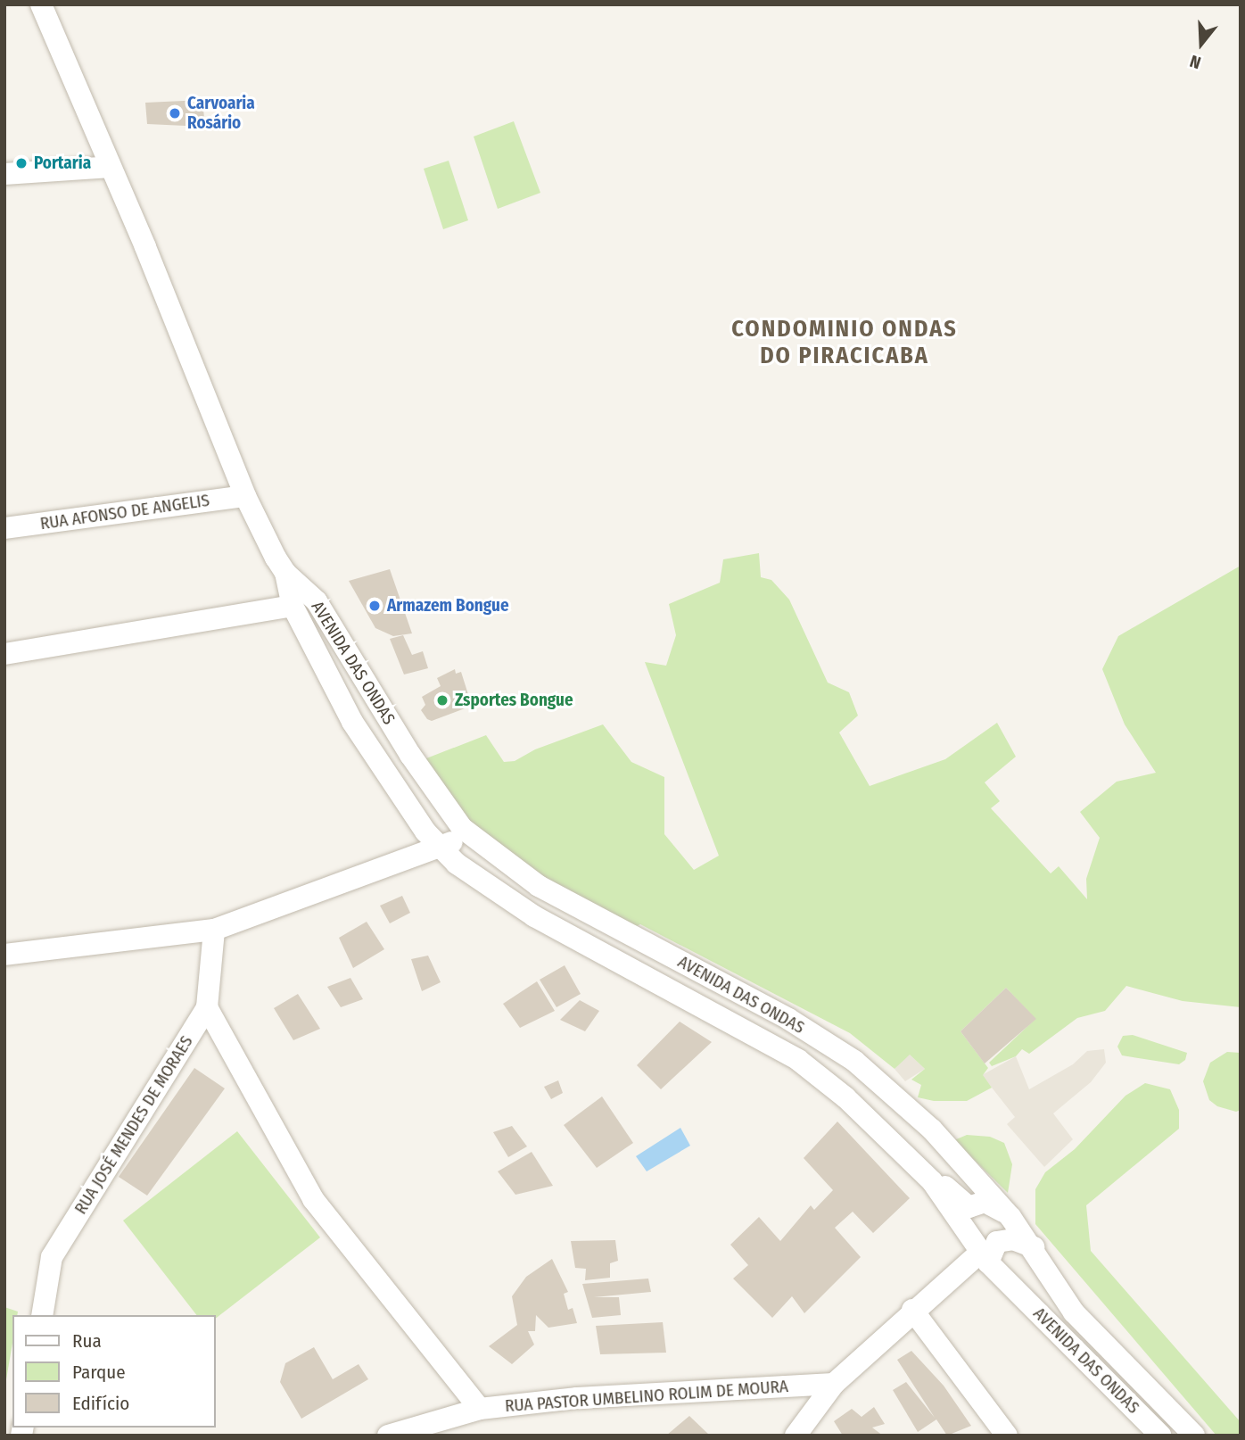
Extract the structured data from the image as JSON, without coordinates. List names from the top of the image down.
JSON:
{
  "streets": {
    "street": [
      "RUA AFONSO DE ANGELIS",
      "AVENIDA DAS ONDAS",
      "RUA JOSÉ MENDES DE MORAES",
      "RUA PASTOR UMBELINO ROLIM DE MOURA"
    ]
  },
  "crossings": [
    ["RUA AFONSO DE ANGELIS", "AVENIDA DAS ONDAS"]
  ],
  "districts": ["CONDOMINIO ONDAS DO PIRACICABA"],
  "places": [
    "Carvoaria Rosário",
    "Portaria",
    "Armazem Bongue",
    "Zsportes Bongue"
  ],
  "legend": ["Rua", "Parque", "Edifício"],
  "north": "bottom"
}
